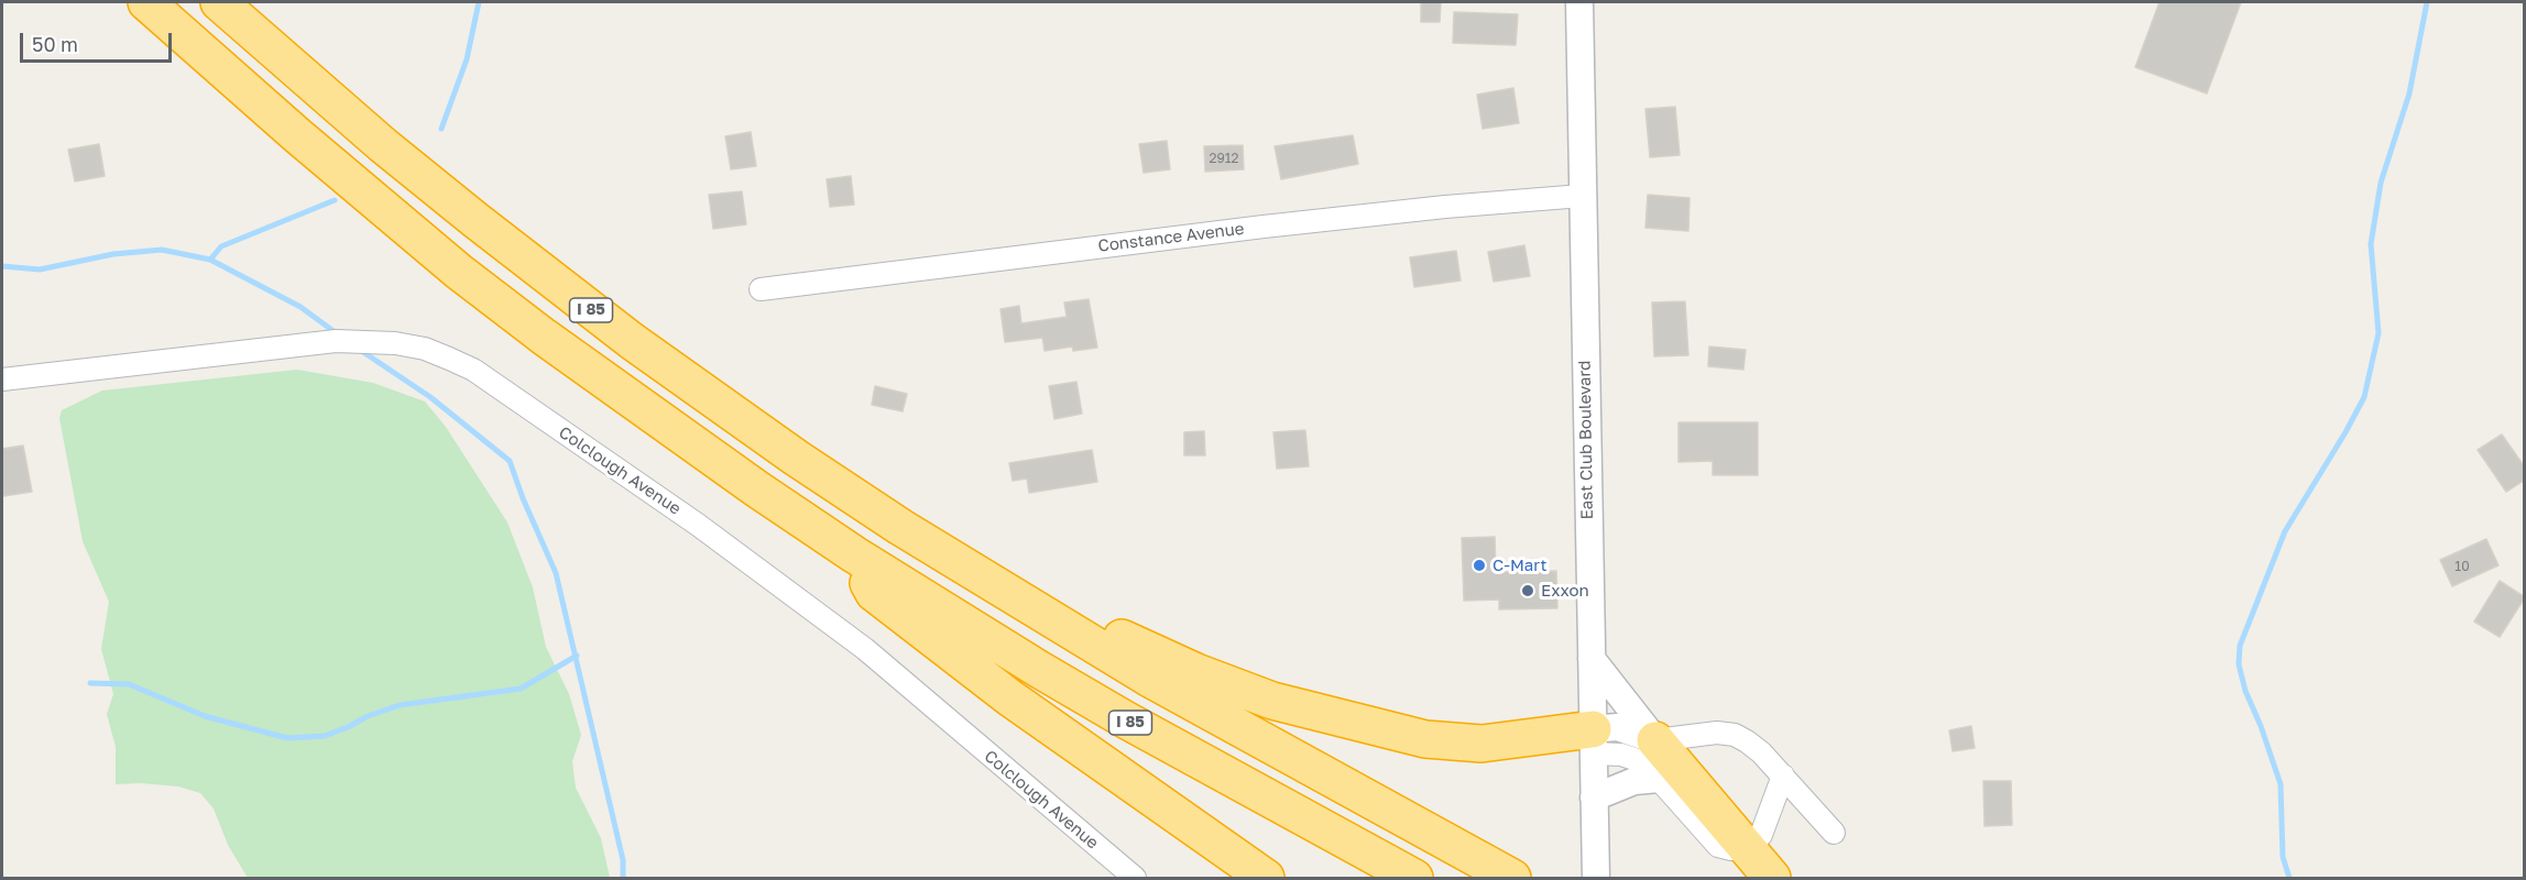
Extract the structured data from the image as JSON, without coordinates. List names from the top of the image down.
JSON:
{
  "streets": {
    "highway": ["I 85"],
    "street": ["Constance Avenue", "East Club Boulevard", "Colclough Avenue"]
  },
  "crossings": [
    ["Constance Avenue", "East Club Boulevard"]
  ],
  "places": ["C-Mart", "Exxon"],
  "house_numbers": ["2912", "10"],
  "scale_bar": "50 m"
}
